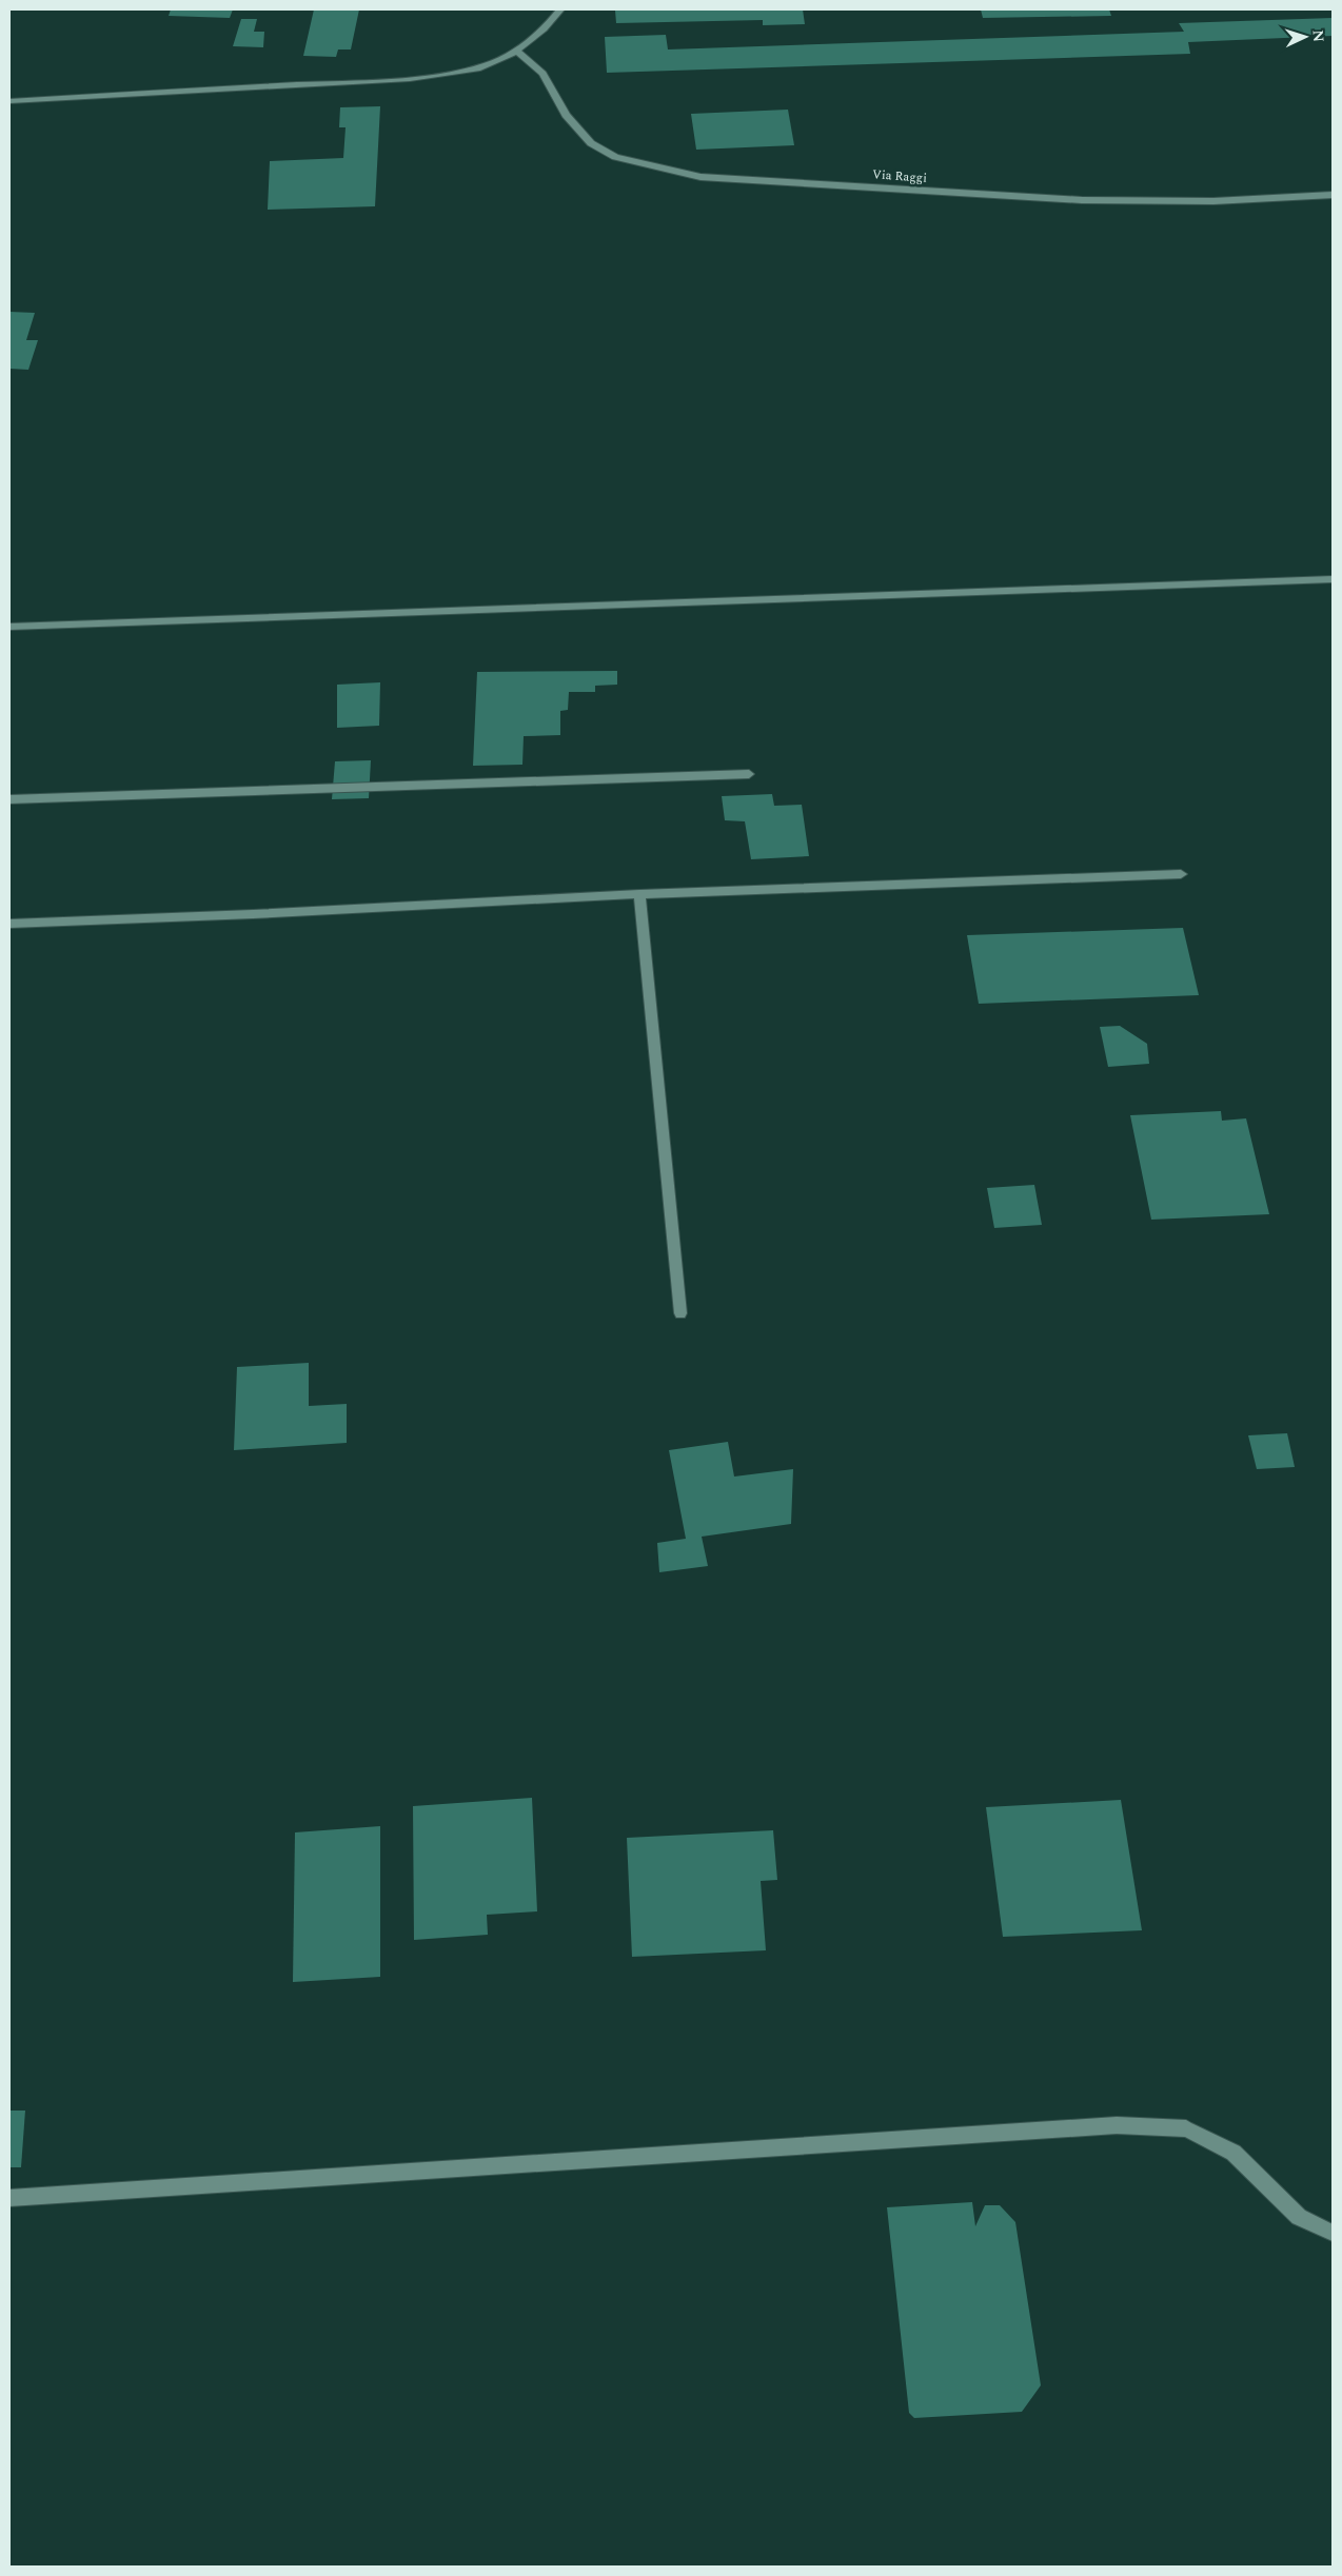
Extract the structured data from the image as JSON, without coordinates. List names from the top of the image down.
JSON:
{
  "streets": {
    "street": ["Via Raggi"]
  },
  "north": "right"
}
